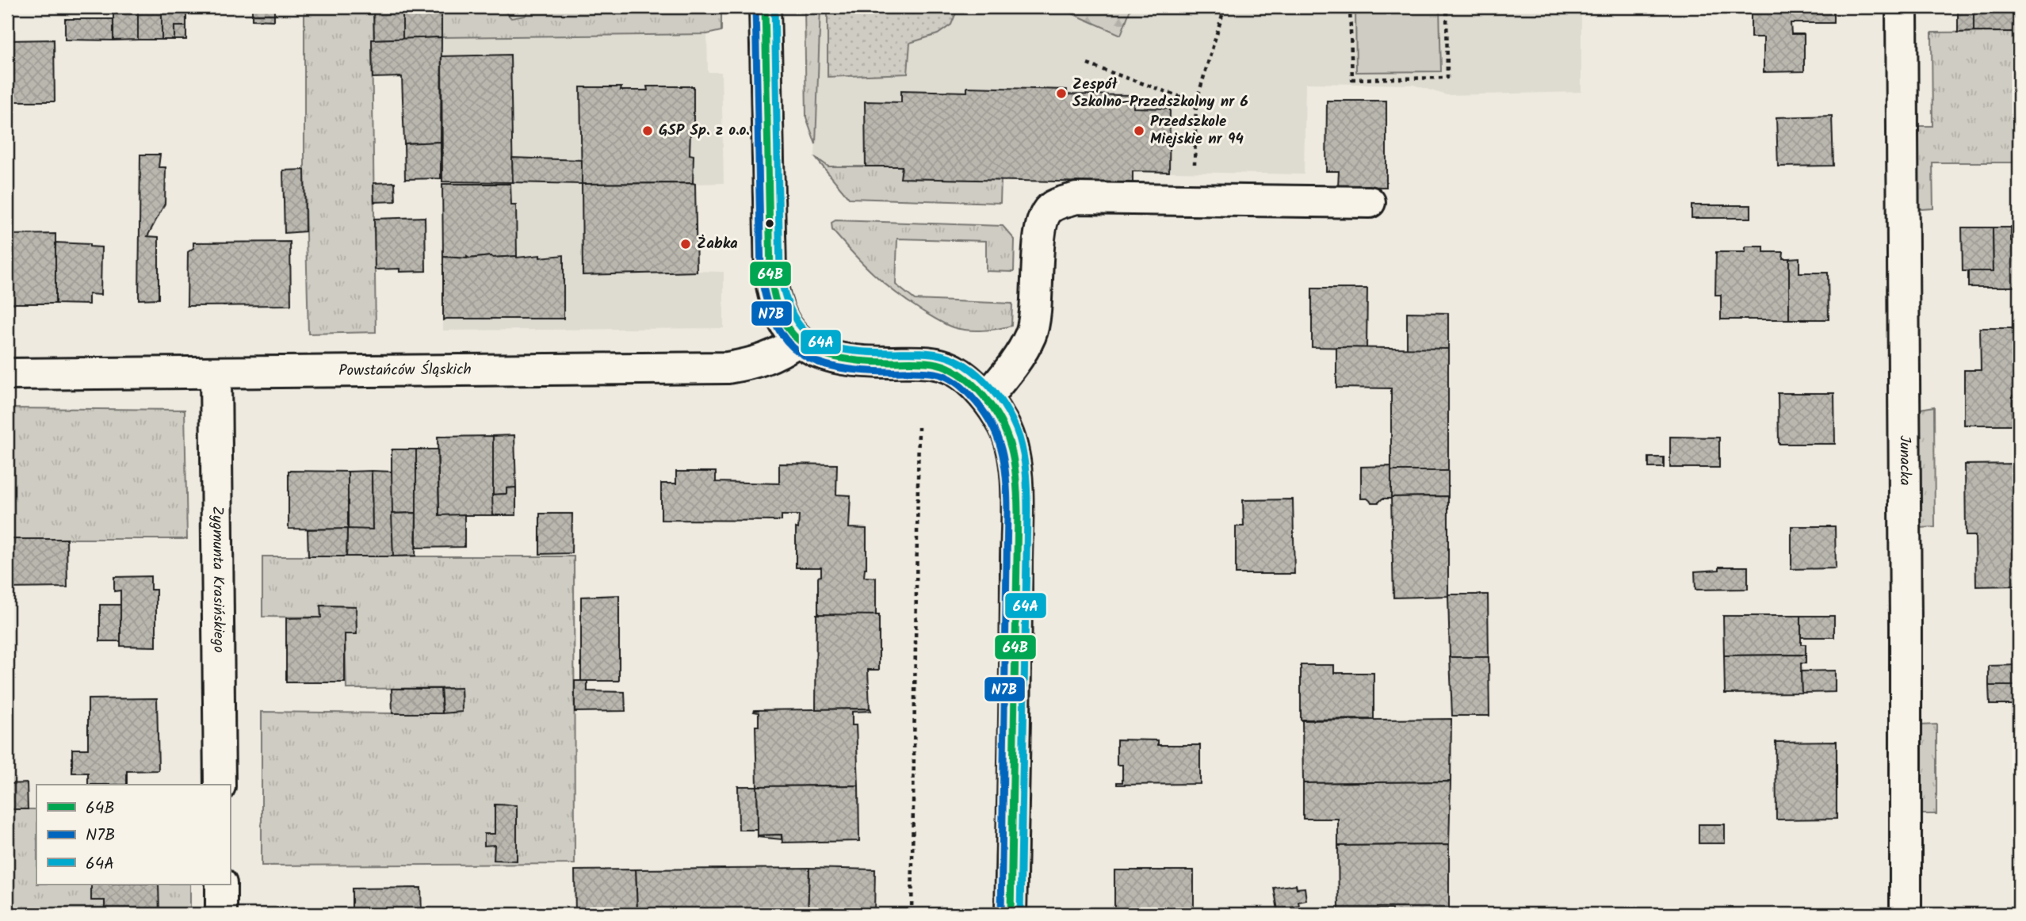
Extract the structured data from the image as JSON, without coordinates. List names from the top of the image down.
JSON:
{
  "streets": {
    "street": ["Powstańców Śląskich", "Junacka", "Zygmunta Krasińskiego"]
  },
  "crossings": [
    ["Powstańców Śląskich", "Zygmunta Krasińskiego"]
  ],
  "places": [
    "Zespół Szkolno-Przedszkolny nr 6",
    "GSP Sp. z o.o.",
    "Przedszkole Miejskie nr 94",
    "Żabka"
  ],
  "lines": ["transit line 64B", "transit line N7B", "transit line 64A"],
  "legend": ["64B", "N7B", "64A"]
}
